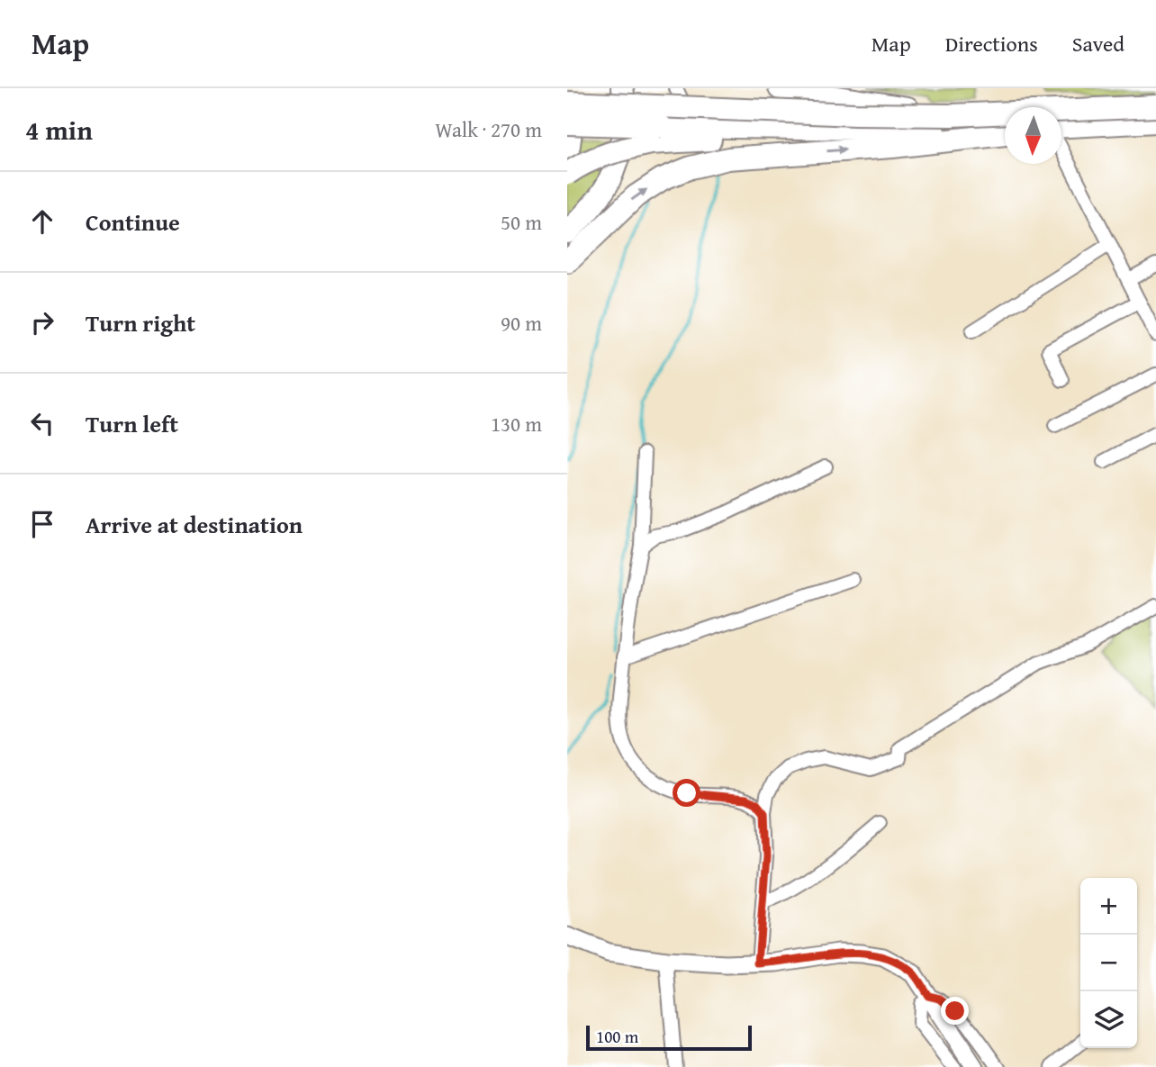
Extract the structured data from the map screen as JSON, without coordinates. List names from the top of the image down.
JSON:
{
  "scale_bar": "100 m",
  "north": "bottom",
  "page": {
    "header": "Map",
    "nav": ["Map", "Directions", "Saved"],
    "heading": ["4 min", "Walk · 270 m"],
    "list": [
      ["Continue", "50 m"],
      ["Turn right", "90 m"],
      ["Turn left", "130 m"],
      "Arrive at destination"
    ],
    "map_buttons": ["+", "−"],
    "scale": "100 m"
  }
}
